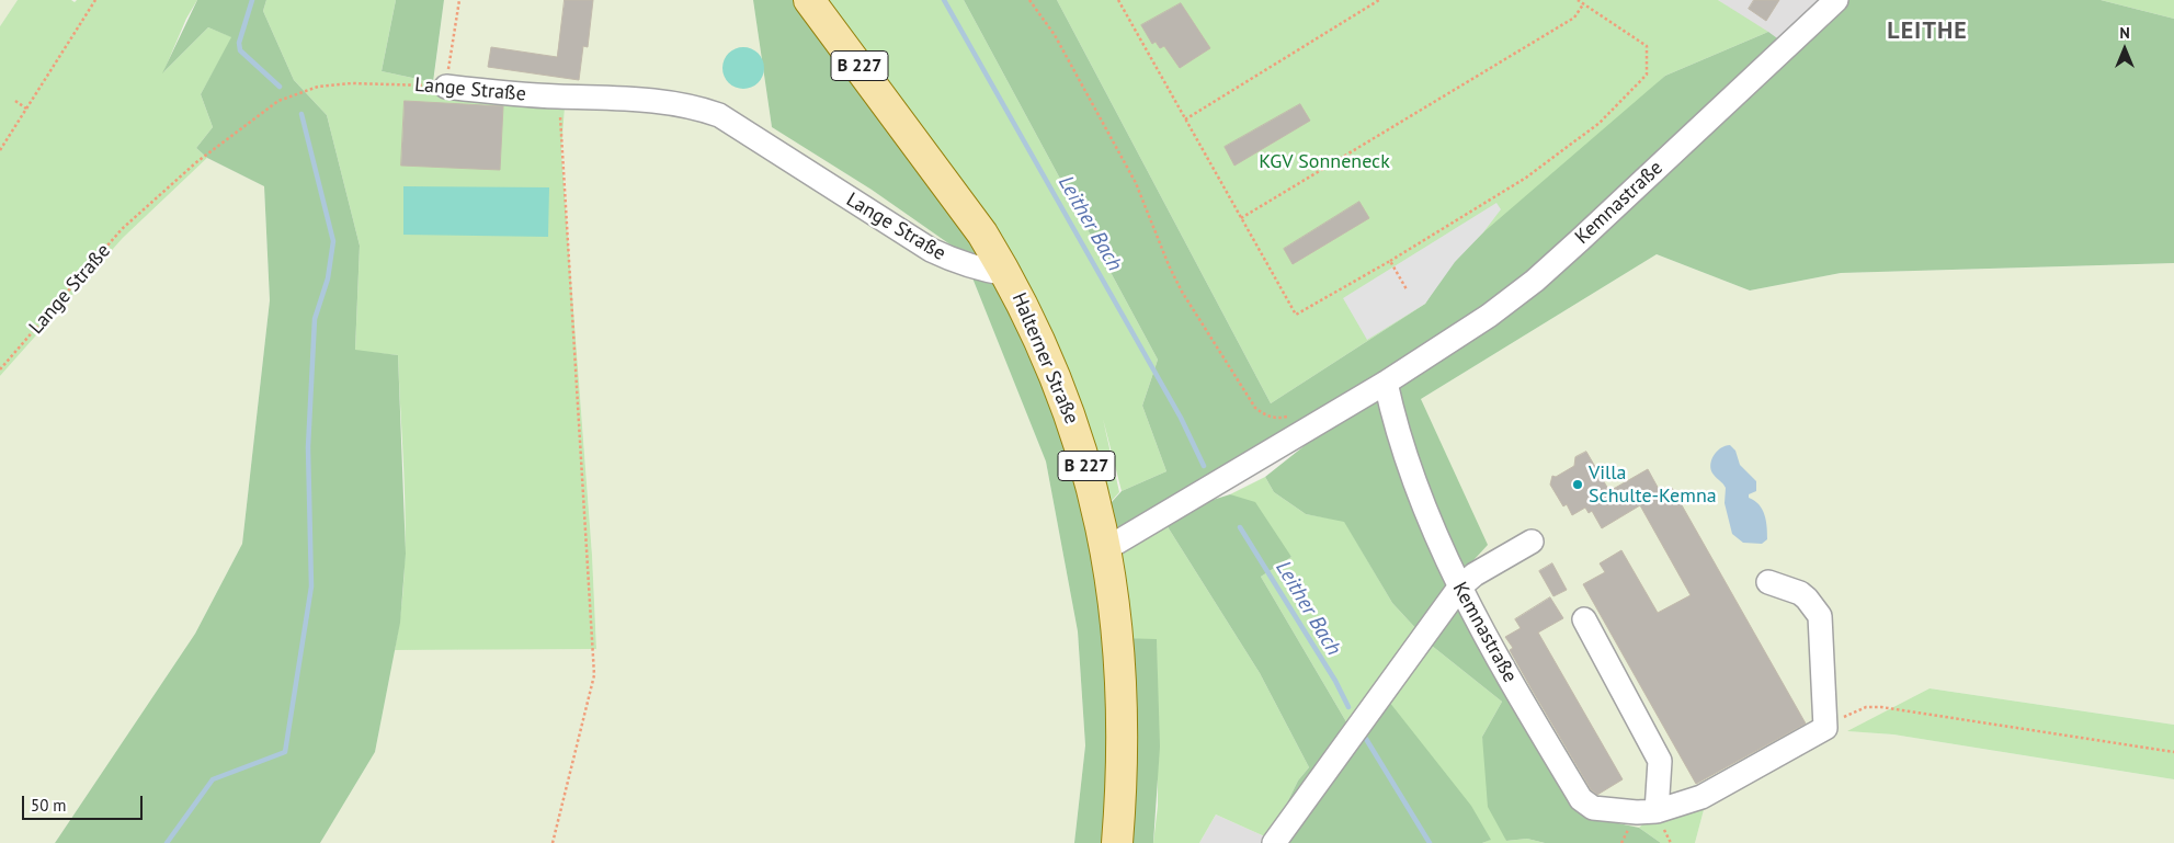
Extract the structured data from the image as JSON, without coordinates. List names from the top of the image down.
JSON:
{
  "streets": {
    "main road": ["B 227", "Halterner Straße"],
    "street": ["Lange Straße", "Kemnastraße"]
  },
  "crossings": [
    ["Lange Straße", "Halterner Straße"],
    ["Kemnastraße", "Halterner Straße"]
  ],
  "districts": ["LEITHE"],
  "water": ["Leither Bach"],
  "parks": ["KGV Sonneneck"],
  "places": ["Villa Schulte-Kemna"],
  "scale_bar": "50 m",
  "north": "top"
}
